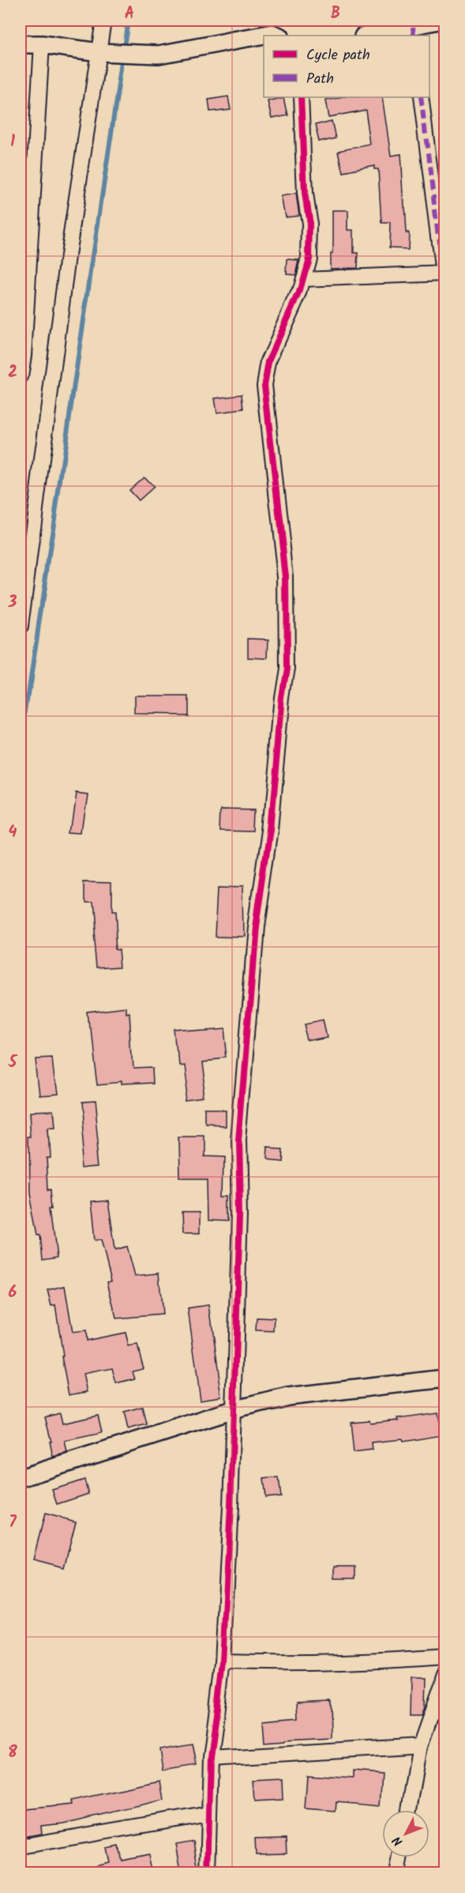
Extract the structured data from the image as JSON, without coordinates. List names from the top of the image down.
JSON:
{
  "legend": ["Cycle path", "Path"],
  "north": "bottom left",
  "grid": {
    "columns": ["A", "B"],
    "rows": [
      "1",
      "2",
      "3",
      "4",
      "5",
      "6",
      "7",
      "8"
    ]
  }
}
